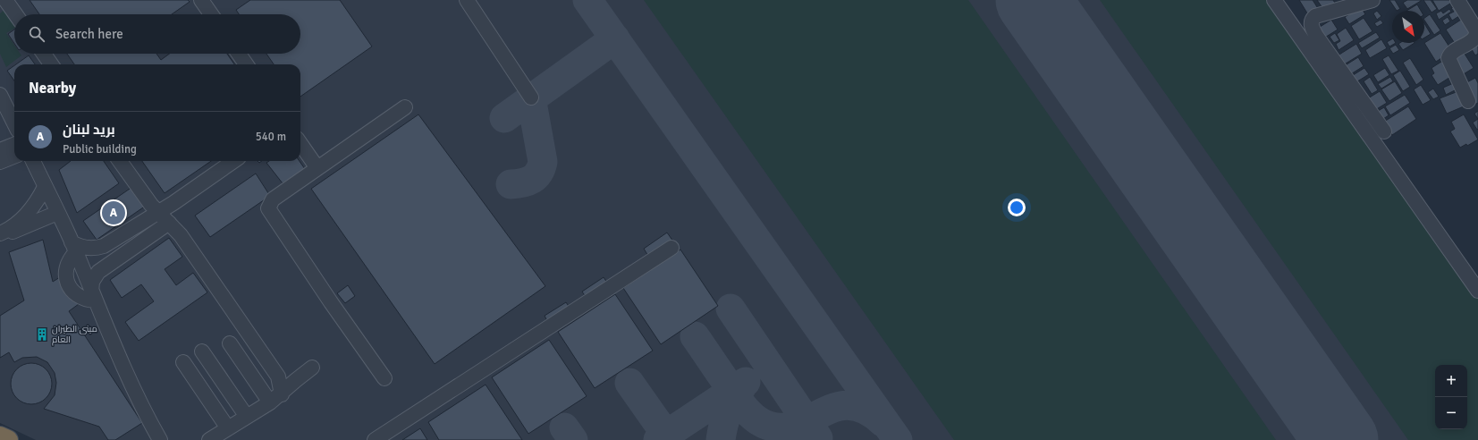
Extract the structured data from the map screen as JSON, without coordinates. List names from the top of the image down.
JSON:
{
  "places": {
    "building": ["مبنى الطيران العام"]
  },
  "north": "bottom right",
  "page": {
    "search": "Search here",
    "heading": "Nearby",
    "list": [
      {
        "mark": "A",
        "name": "بريد لبنان",
        "note": "Public building",
        "value": "540 m"
      }
    ],
    "pins": "A",
    "map_buttons": ["+", "−"]
  }
}
